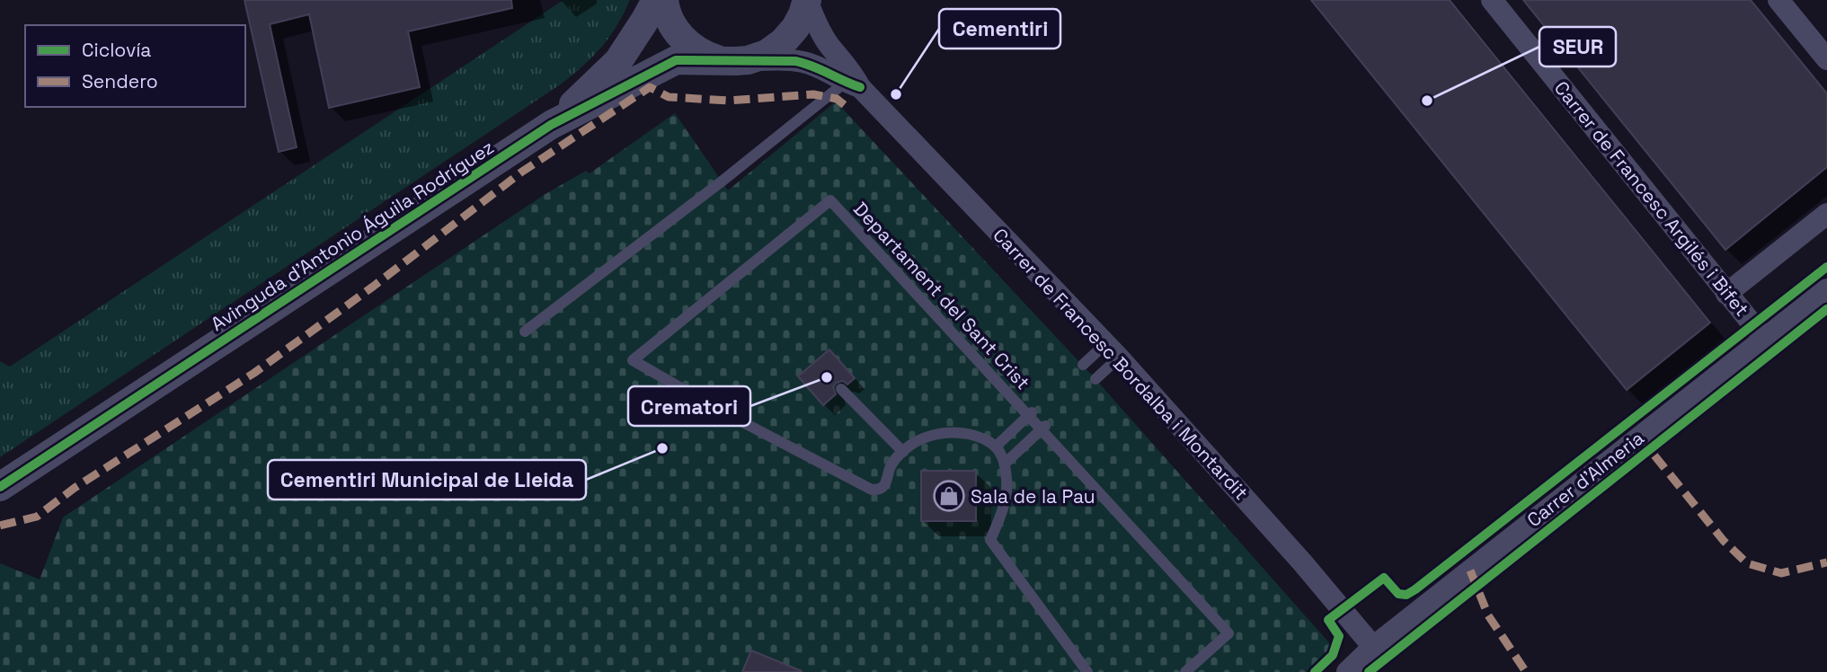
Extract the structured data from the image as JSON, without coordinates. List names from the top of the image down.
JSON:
{
  "streets": {
    "street": [
      "Carrer de Francesc Argilés i Bifet",
      "Avinguda d'Antonio Águila Rodríguez",
      "Carrer de Francesc Bordalba i Montardit",
      "Carrer d'Almeria"
    ],
    "lane": ["Departament del Sant Crist"]
  },
  "crossings": [
    ["Carrer de Francesc Argilés i Bifet", "Carrer d'Almeria"],
    ["Avinguda d'Antonio Águila Rodríguez", "Carrer de Francesc Bordalba i Montardit"],
    ["Carrer de Francesc Bordalba i Montardit", "Carrer d'Almeria"]
  ],
  "places": {
    "other": [
      "Cementiri",
      "SEUR",
      "Crematori",
      "Cementiri Municipal de Lleida"
    ],
    "shop": ["Sala de la Pau"]
  },
  "legend": ["Ciclovía", "Sendero"]
}
